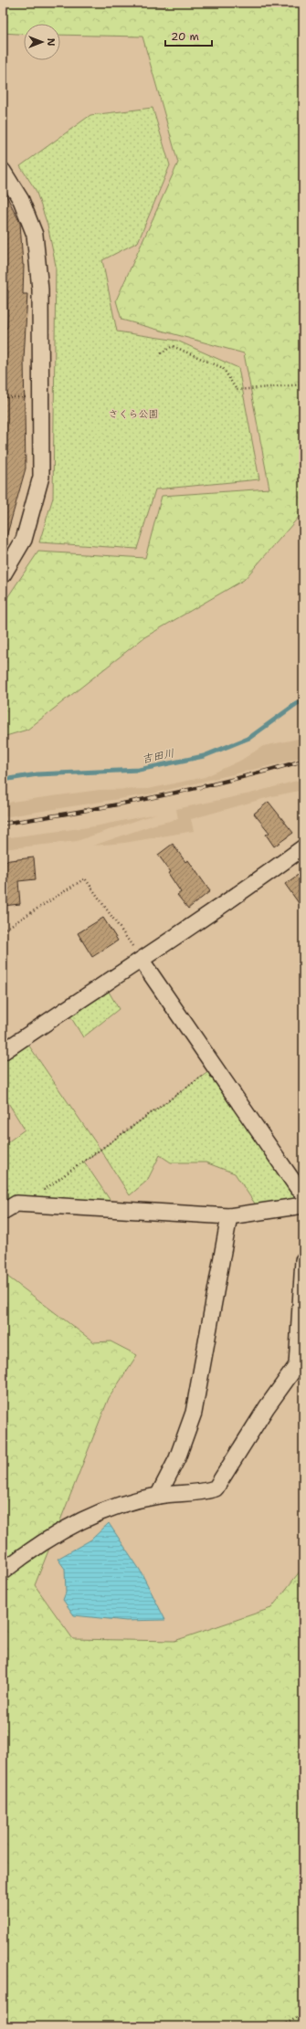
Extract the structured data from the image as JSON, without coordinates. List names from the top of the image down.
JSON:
{
  "water": ["吉田川"],
  "parks": ["さくら公園"],
  "scale_bar": "20 m",
  "north": "right"
}
